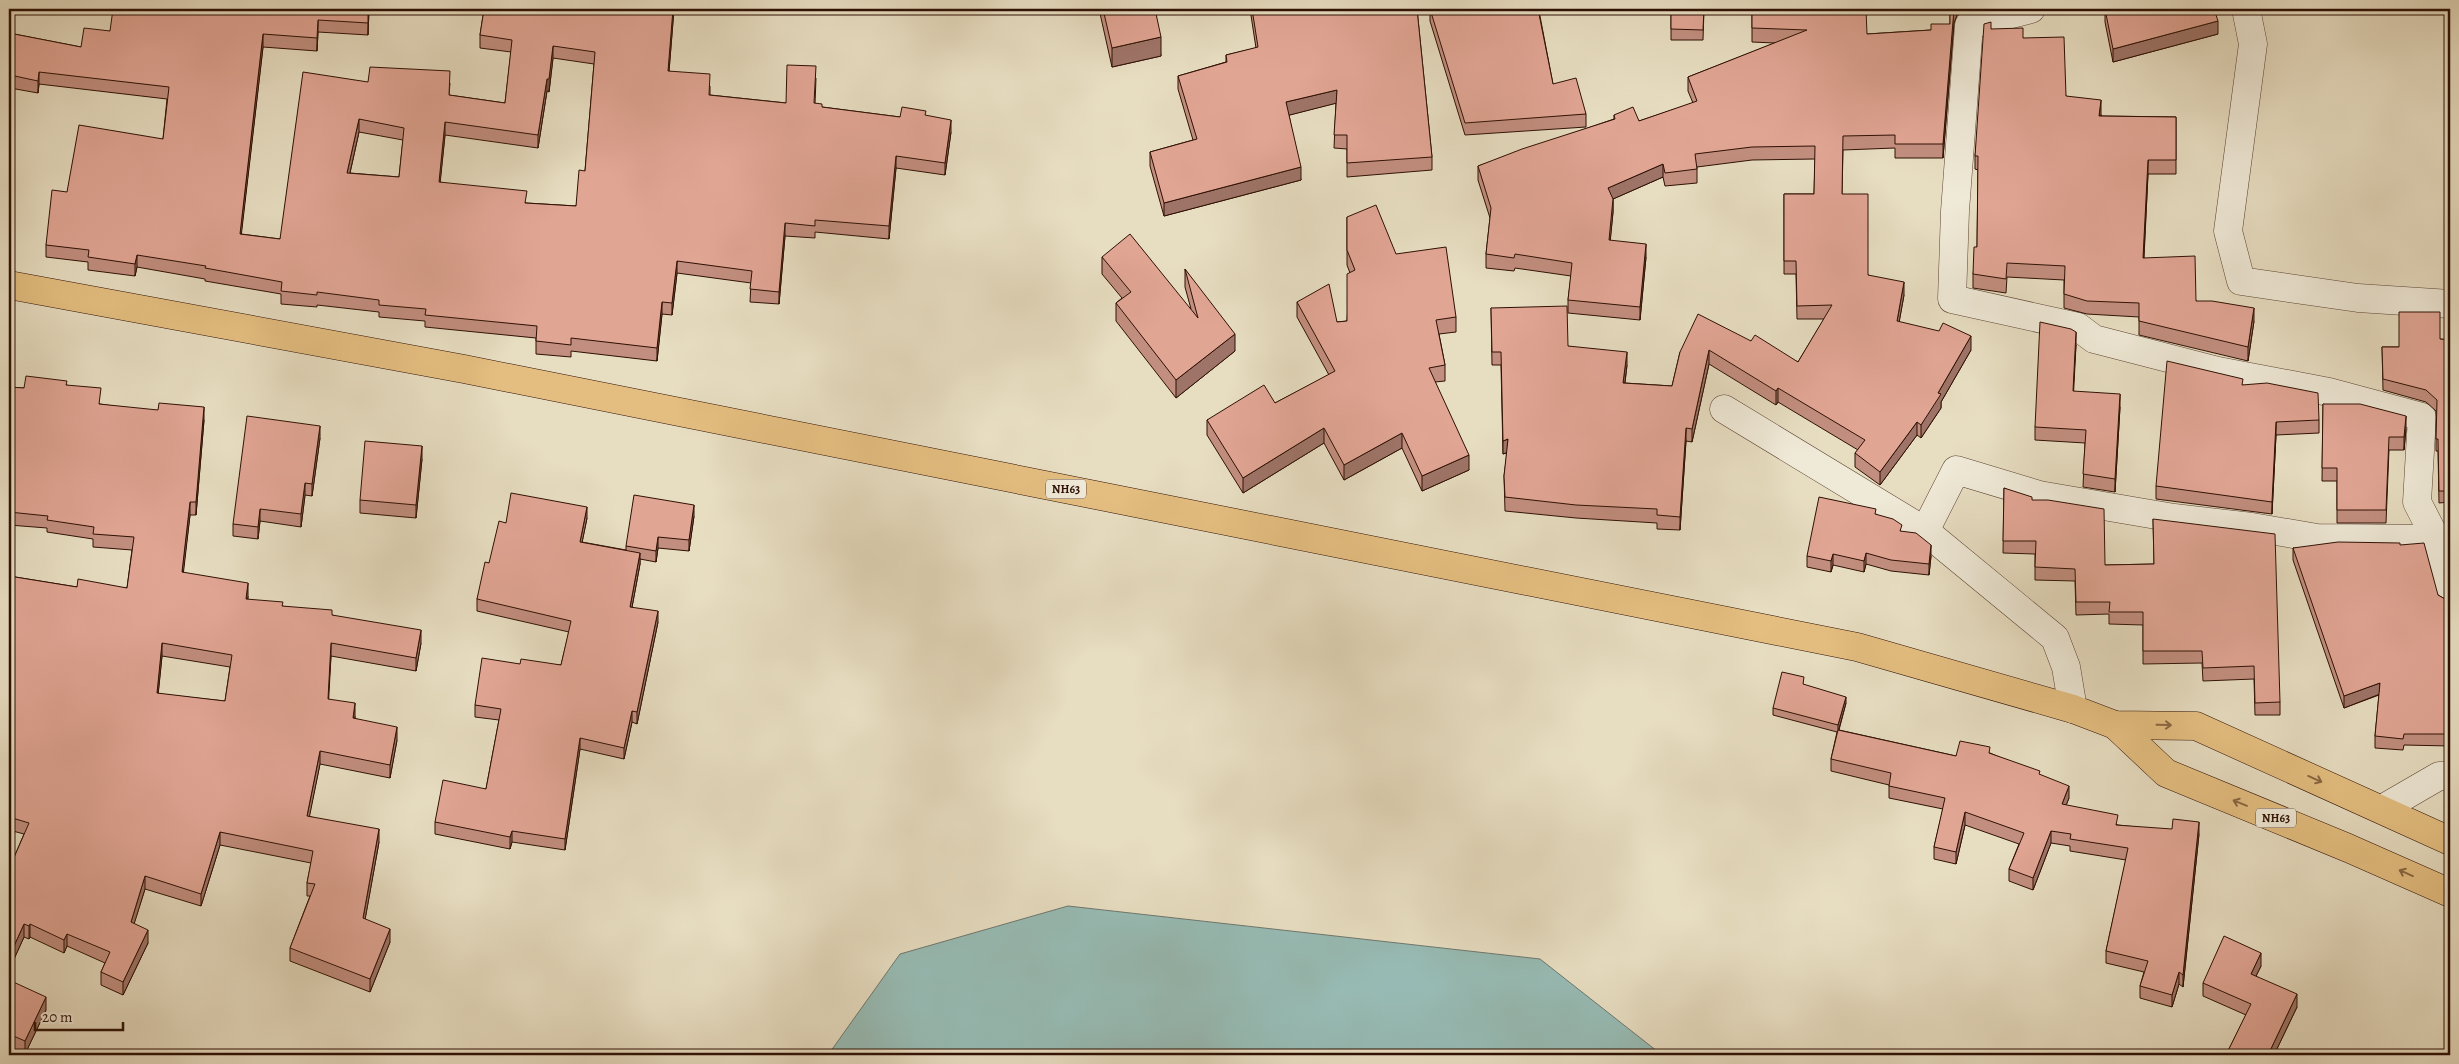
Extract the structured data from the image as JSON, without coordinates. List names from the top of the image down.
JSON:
{
  "streets": {
    "highway": ["NH63"]
  },
  "scale_bar": "20 m"
}
